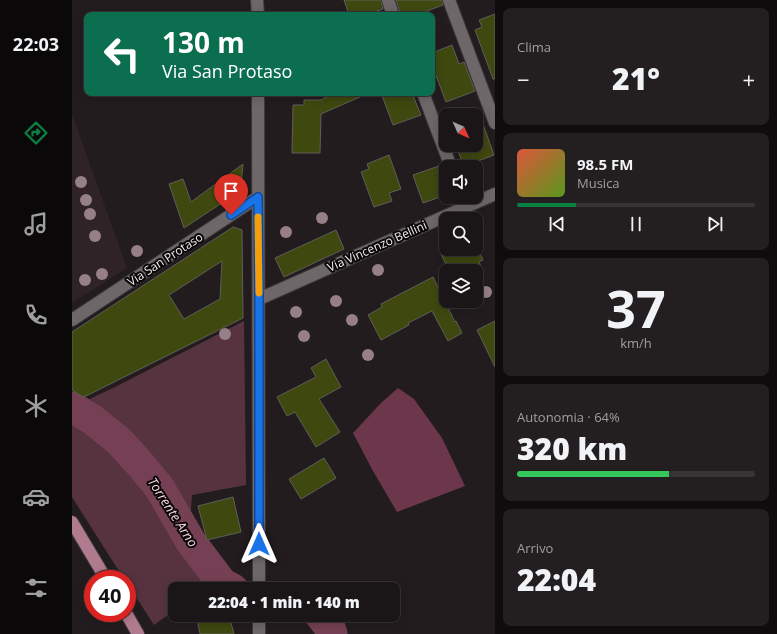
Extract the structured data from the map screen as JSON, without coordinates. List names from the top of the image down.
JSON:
{
  "streets": {
    "street": ["Via Vincenzo Bellini", "Via San Protaso"]
  },
  "water": ["Torrente Arno"],
  "north": "bottom right",
  "page": {
    "tabs": "22:03",
    "tile": [
      "Clima",
      ["37", "km/h"],
      ["Autonomia · 64%", "320 km"],
      ["Arrivo", "22:04"]
    ],
    "turn": ["130 m", "Via San Protaso"],
    "heat": ["−", "21°", "+"],
    "song": ["98.5 FM", "Musica"],
    "limit": "40",
    "trip": "22:04 · 1 min · 140 m"
  }
}
